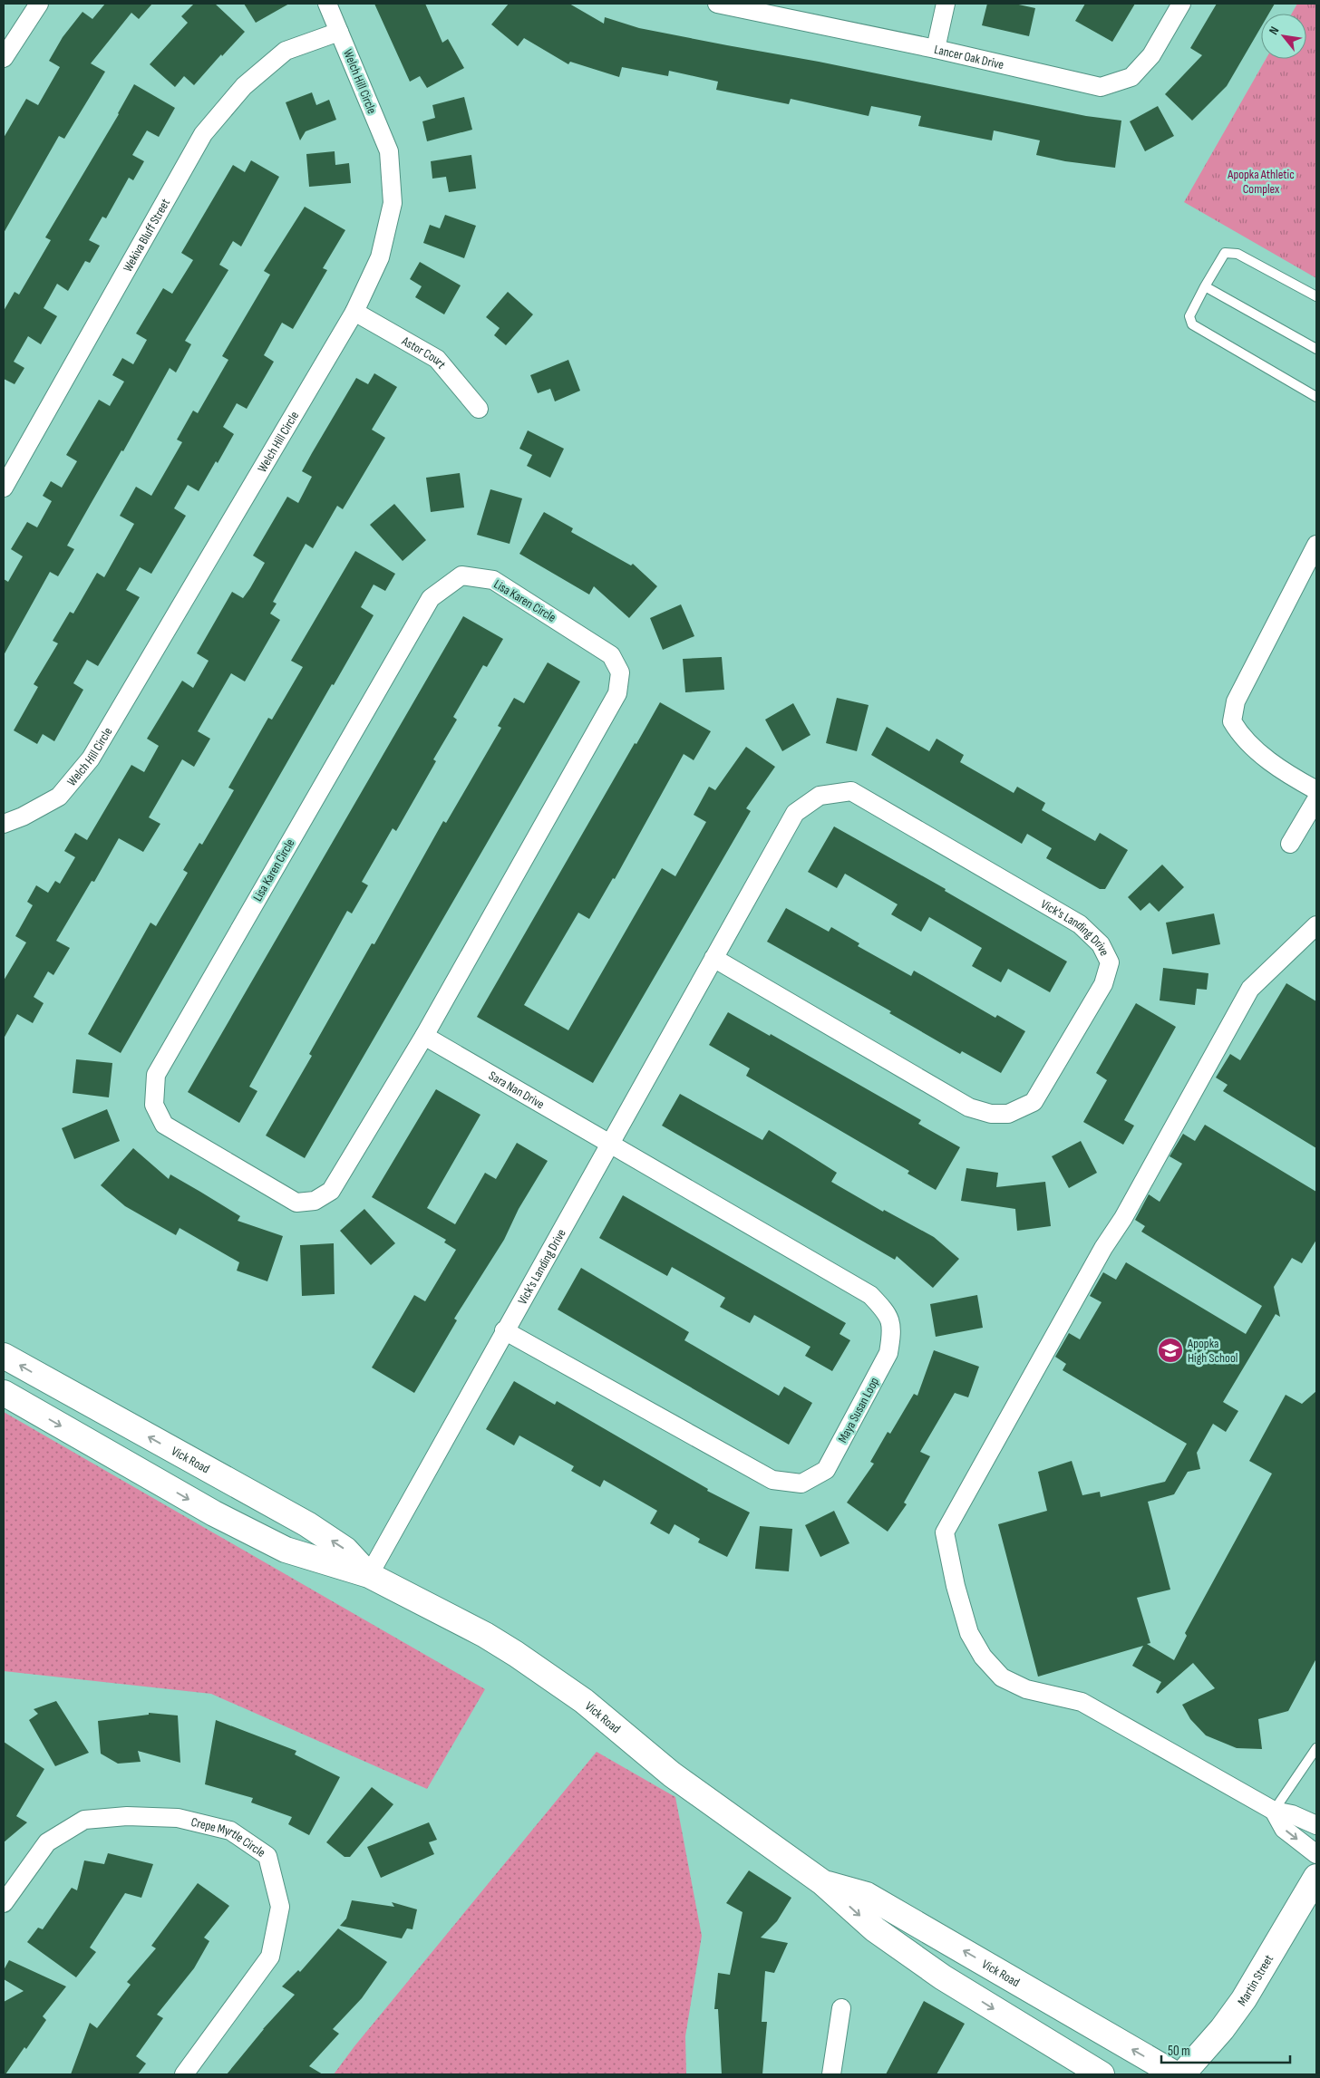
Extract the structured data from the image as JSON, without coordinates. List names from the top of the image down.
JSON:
{
  "streets": {
    "street": [
      "Lancer Oak Drive",
      "Welch Hill Circle",
      "Wekiva Bluff Street",
      "Astor Court",
      "Lisa Karen Circle",
      "Vick's Landing Drive",
      "Sara Nan Drive",
      "Maya Susan Loop",
      "Vick Road",
      "Crepe Myrtle Circle",
      "Martin Street"
    ]
  },
  "crossings": [
    ["Welch Hill Circle", "Wekiva Bluff Street"],
    ["Welch Hill Circle", "Astor Court"],
    ["Lisa Karen Circle", "Sara Nan Drive"],
    ["Vick's Landing Drive", "Sara Nan Drive"],
    ["Vick's Landing Drive", "Maya Susan Loop"],
    ["Vick's Landing Drive", "Vick Road"],
    ["Sara Nan Drive", "Maya Susan Loop"]
  ],
  "parks": ["Apopka Athletic Complex"],
  "places": {
    "school or university": ["Apopka High School"]
  },
  "scale_bar": "50 m",
  "north": "top left"
}
